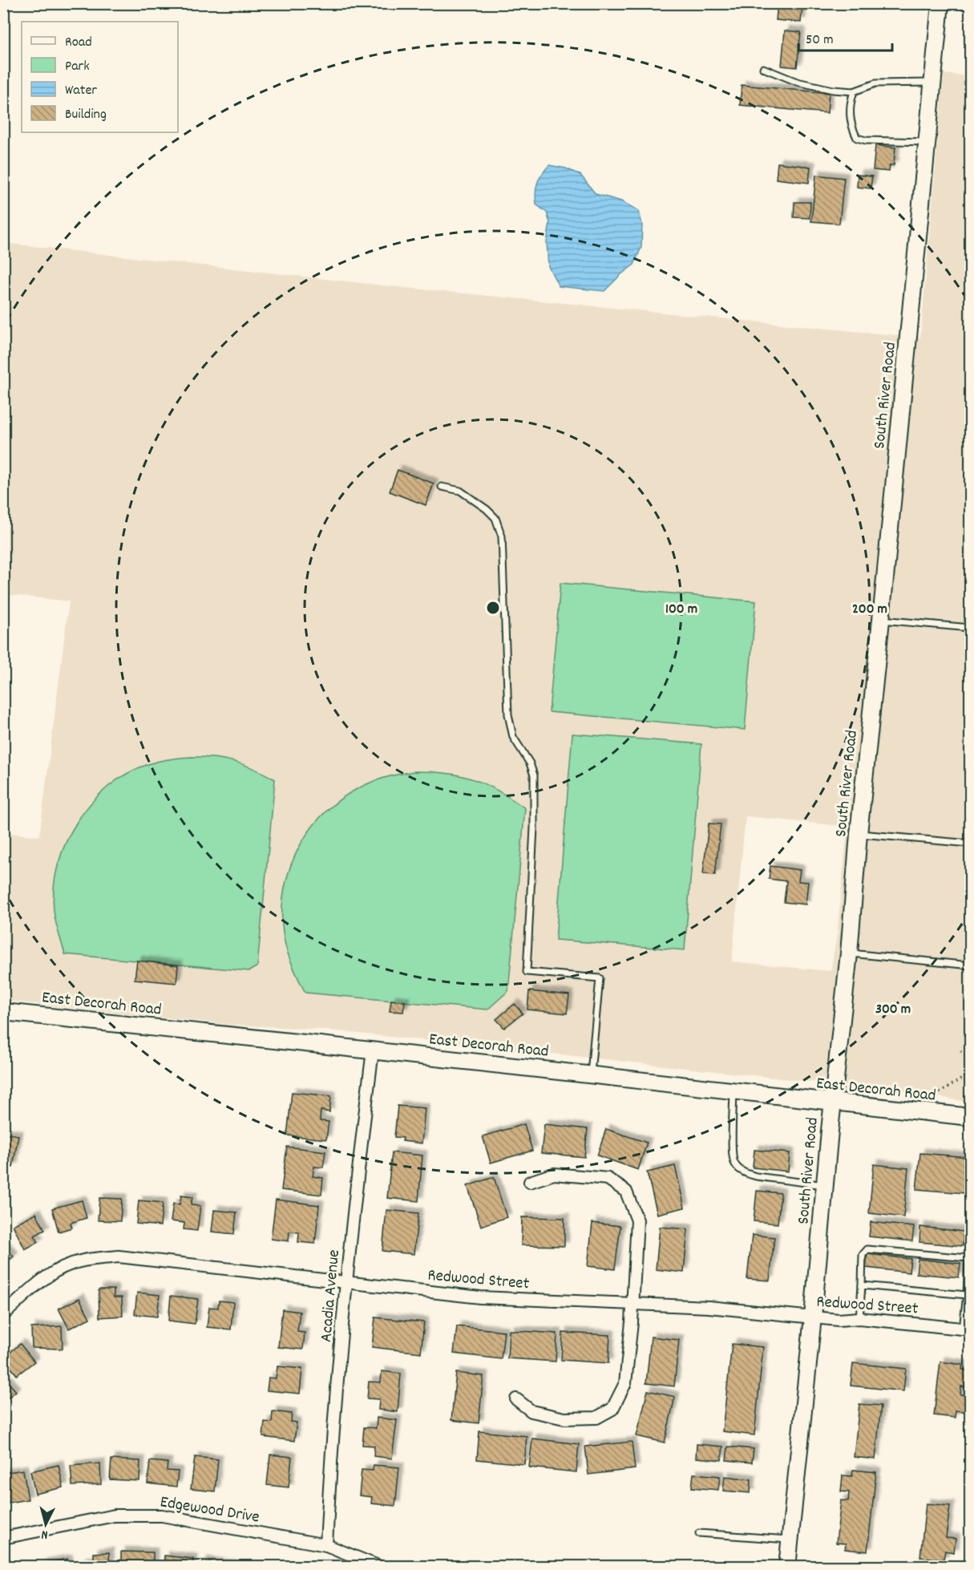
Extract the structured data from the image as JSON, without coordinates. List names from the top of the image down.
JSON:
{
  "streets": {
    "street": [
      "South River Road",
      "East Decorah Road",
      "Redwood Street",
      "Acadia Avenue",
      "Edgewood Drive"
    ]
  },
  "crossings": [
    ["South River Road", "East Decorah Road"],
    ["South River Road", "Redwood Street"],
    ["East Decorah Road", "Acadia Avenue"],
    ["Redwood Street", "Acadia Avenue"],
    ["Acadia Avenue", "Edgewood Drive"]
  ],
  "legend": [
    "Road",
    "Park",
    "Water",
    "Building"
  ],
  "scale_bar": "50 m",
  "north": "bottom",
  "rings": ["100 m", "200 m", "300 m"]
}
